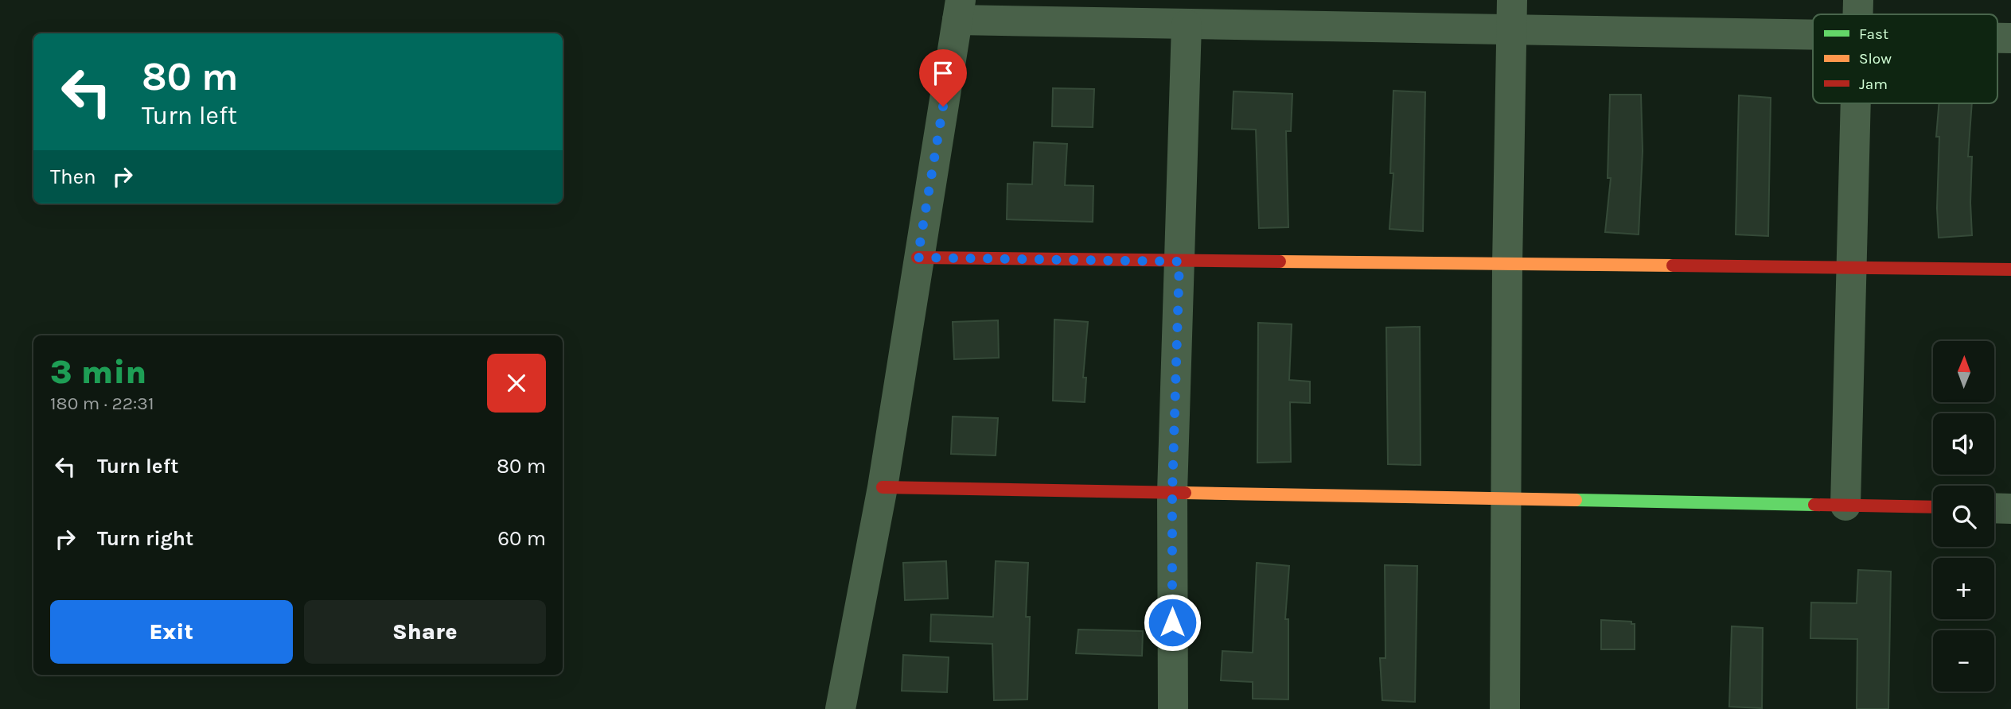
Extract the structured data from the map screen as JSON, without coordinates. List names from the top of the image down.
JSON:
{
  "legend": ["Fast", "Slow", "Jam"],
  "north": "top",
  "page": {
    "turn": ["80 m", "Turn left"],
    "then": "Then",
    "heading": ["3 min", "180 m · 22:31"],
    "map_buttons": ["+", "−"],
    "list": [
      {
        "name": "Turn left",
        "value": "80 m"
      },
      {
        "name": "Turn right",
        "value": "60 m"
      }
    ],
    "buttons": ["Exit", "Share"]
  }
}
